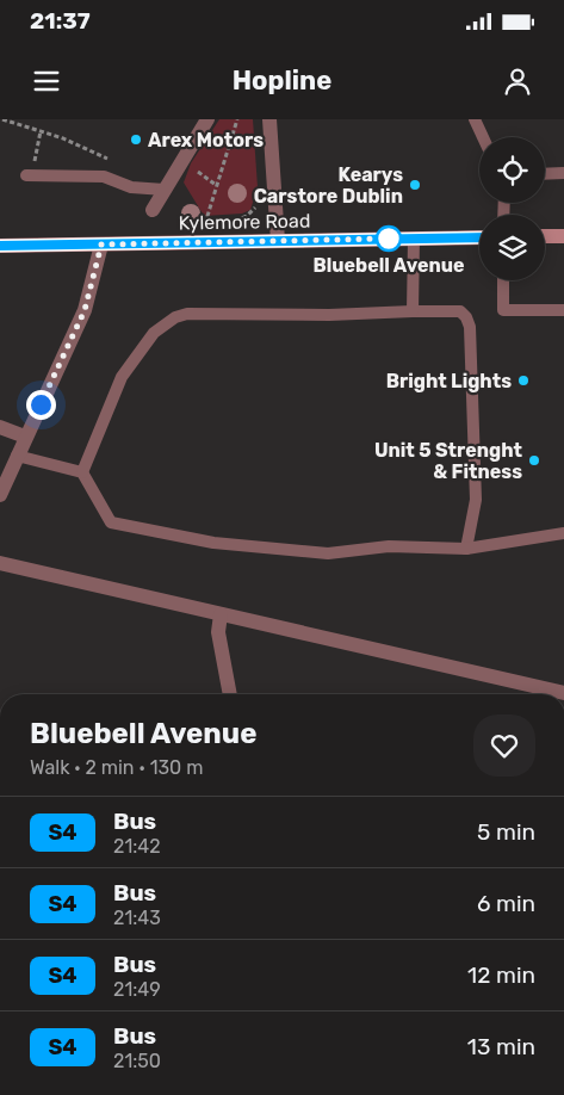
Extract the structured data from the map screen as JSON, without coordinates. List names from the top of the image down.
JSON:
{
  "streets": {
    "main road": ["Kylemore Road"]
  },
  "places": [
    "Arex Motors",
    "Kearys Carstore Dublin",
    "Bluebell Avenue",
    "Bright Lights",
    "Unit 5 Strenght & Fitness"
  ],
  "lines": ["bus line S4"],
  "page": {
    "status": "21:37",
    "header": "Hopline",
    "heading": ["Bluebell Avenue", "Walk · 2 min · 130 m"],
    "list": [
      {
        "mark": "S4",
        "name": "Bus",
        "note": "21:42",
        "value": "5 min"
      },
      {
        "mark": "S4",
        "name": "Bus",
        "note": "21:43",
        "value": "6 min"
      },
      {
        "mark": "S4",
        "name": "Bus",
        "note": "21:49",
        "value": "12 min"
      },
      {
        "mark": "S4",
        "name": "Bus",
        "note": "21:50",
        "value": "13 min"
      }
    ]
  }
}
